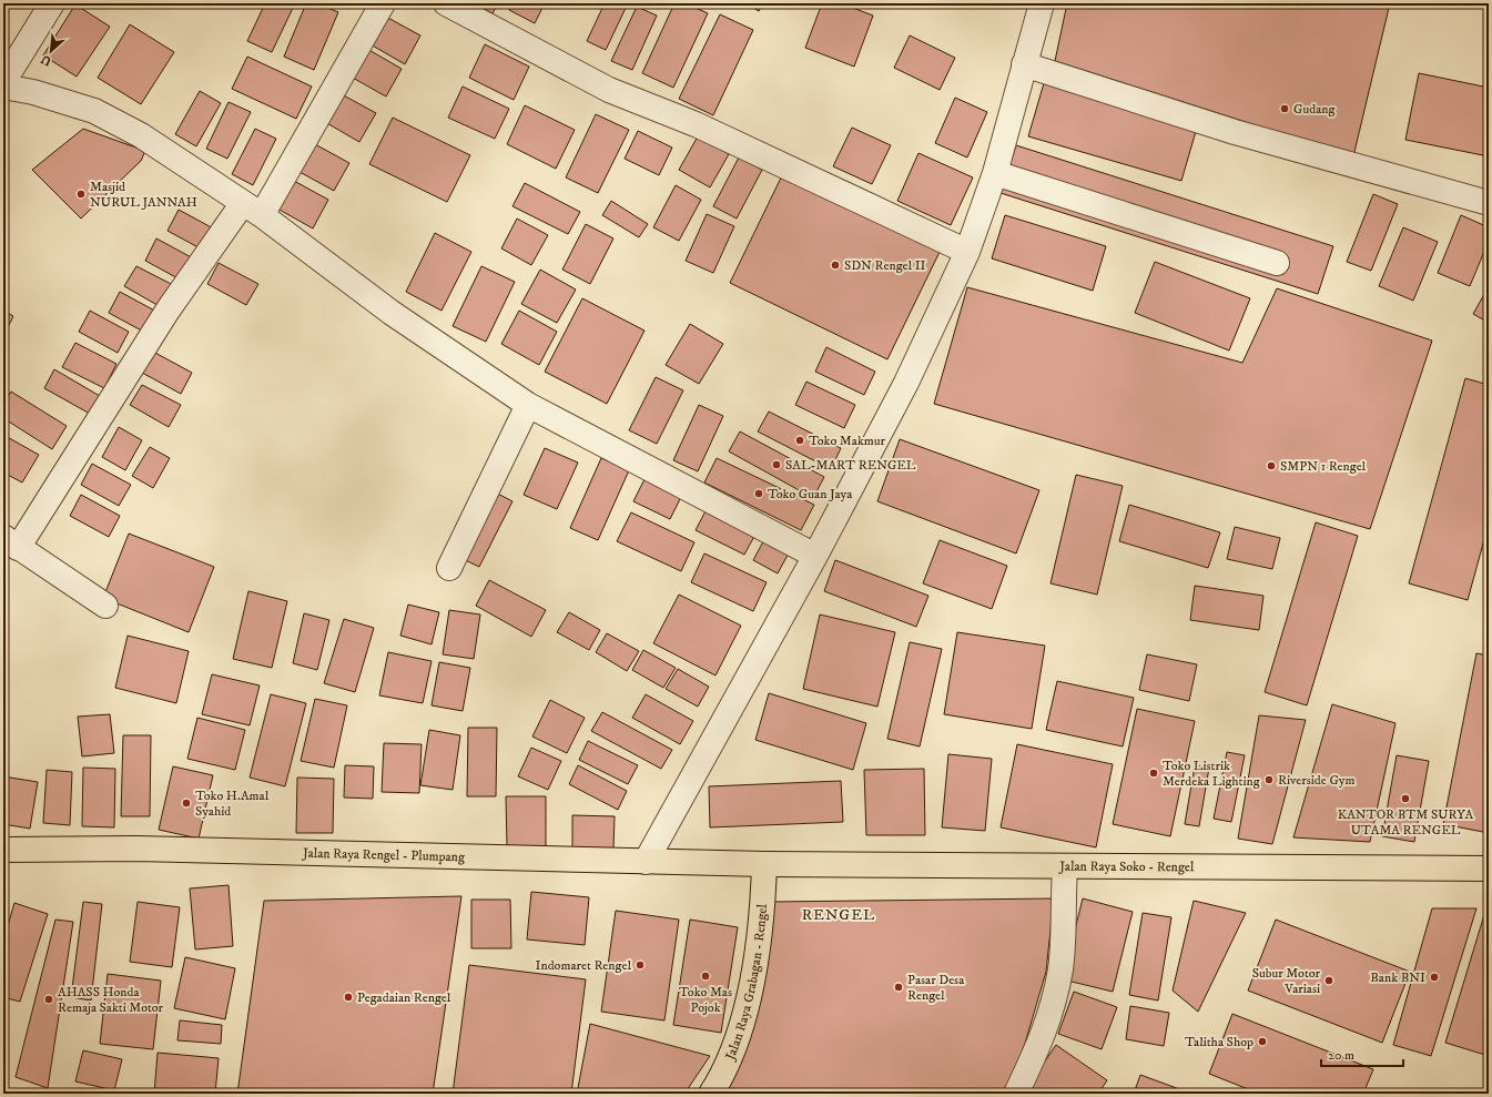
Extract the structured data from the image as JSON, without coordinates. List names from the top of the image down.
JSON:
{
  "streets": {
    "main road": ["Jalan Raya Rengel - Plumpang", "Jalan Raya Soko - Rengel", "Jalan Raya Grabagan - Rengel"]
  },
  "crossings": [
    ["Jalan Raya Rengel - Plumpang", "Jalan Raya Soko - Rengel"],
    ["Jalan Raya Rengel - Plumpang", "Jalan Raya Grabagan - Rengel"],
    ["Jalan Raya Soko - Rengel", "Jalan Raya Grabagan - Rengel"]
  ],
  "districts": ["RENGEL"],
  "places": [
    "Gudang",
    "Masjid NURUL JANNAH",
    "SDN Rengel II",
    "Toko Makmur",
    "SAL-MART RENGEL",
    "SMPN 1 Rengel",
    "Toko Guan Jaya",
    "Toko Listrik Merdeka Lighting",
    "Riverside Gym",
    "KANTOR BTM SURYA UTAMA RENGEL",
    "Toko H.Amal Syahid",
    "Indomaret Rengel",
    "Toko Mas Pojok",
    "Bank BNI",
    "Subur Motor Variasi",
    "Pasar Desa Rengel",
    "Pegadaian Rengel",
    "AHASS Honda Remaja Sakti Motor",
    "Talitha Shop"
  ],
  "scale_bar": "20 m",
  "north": "bottom left"
}
